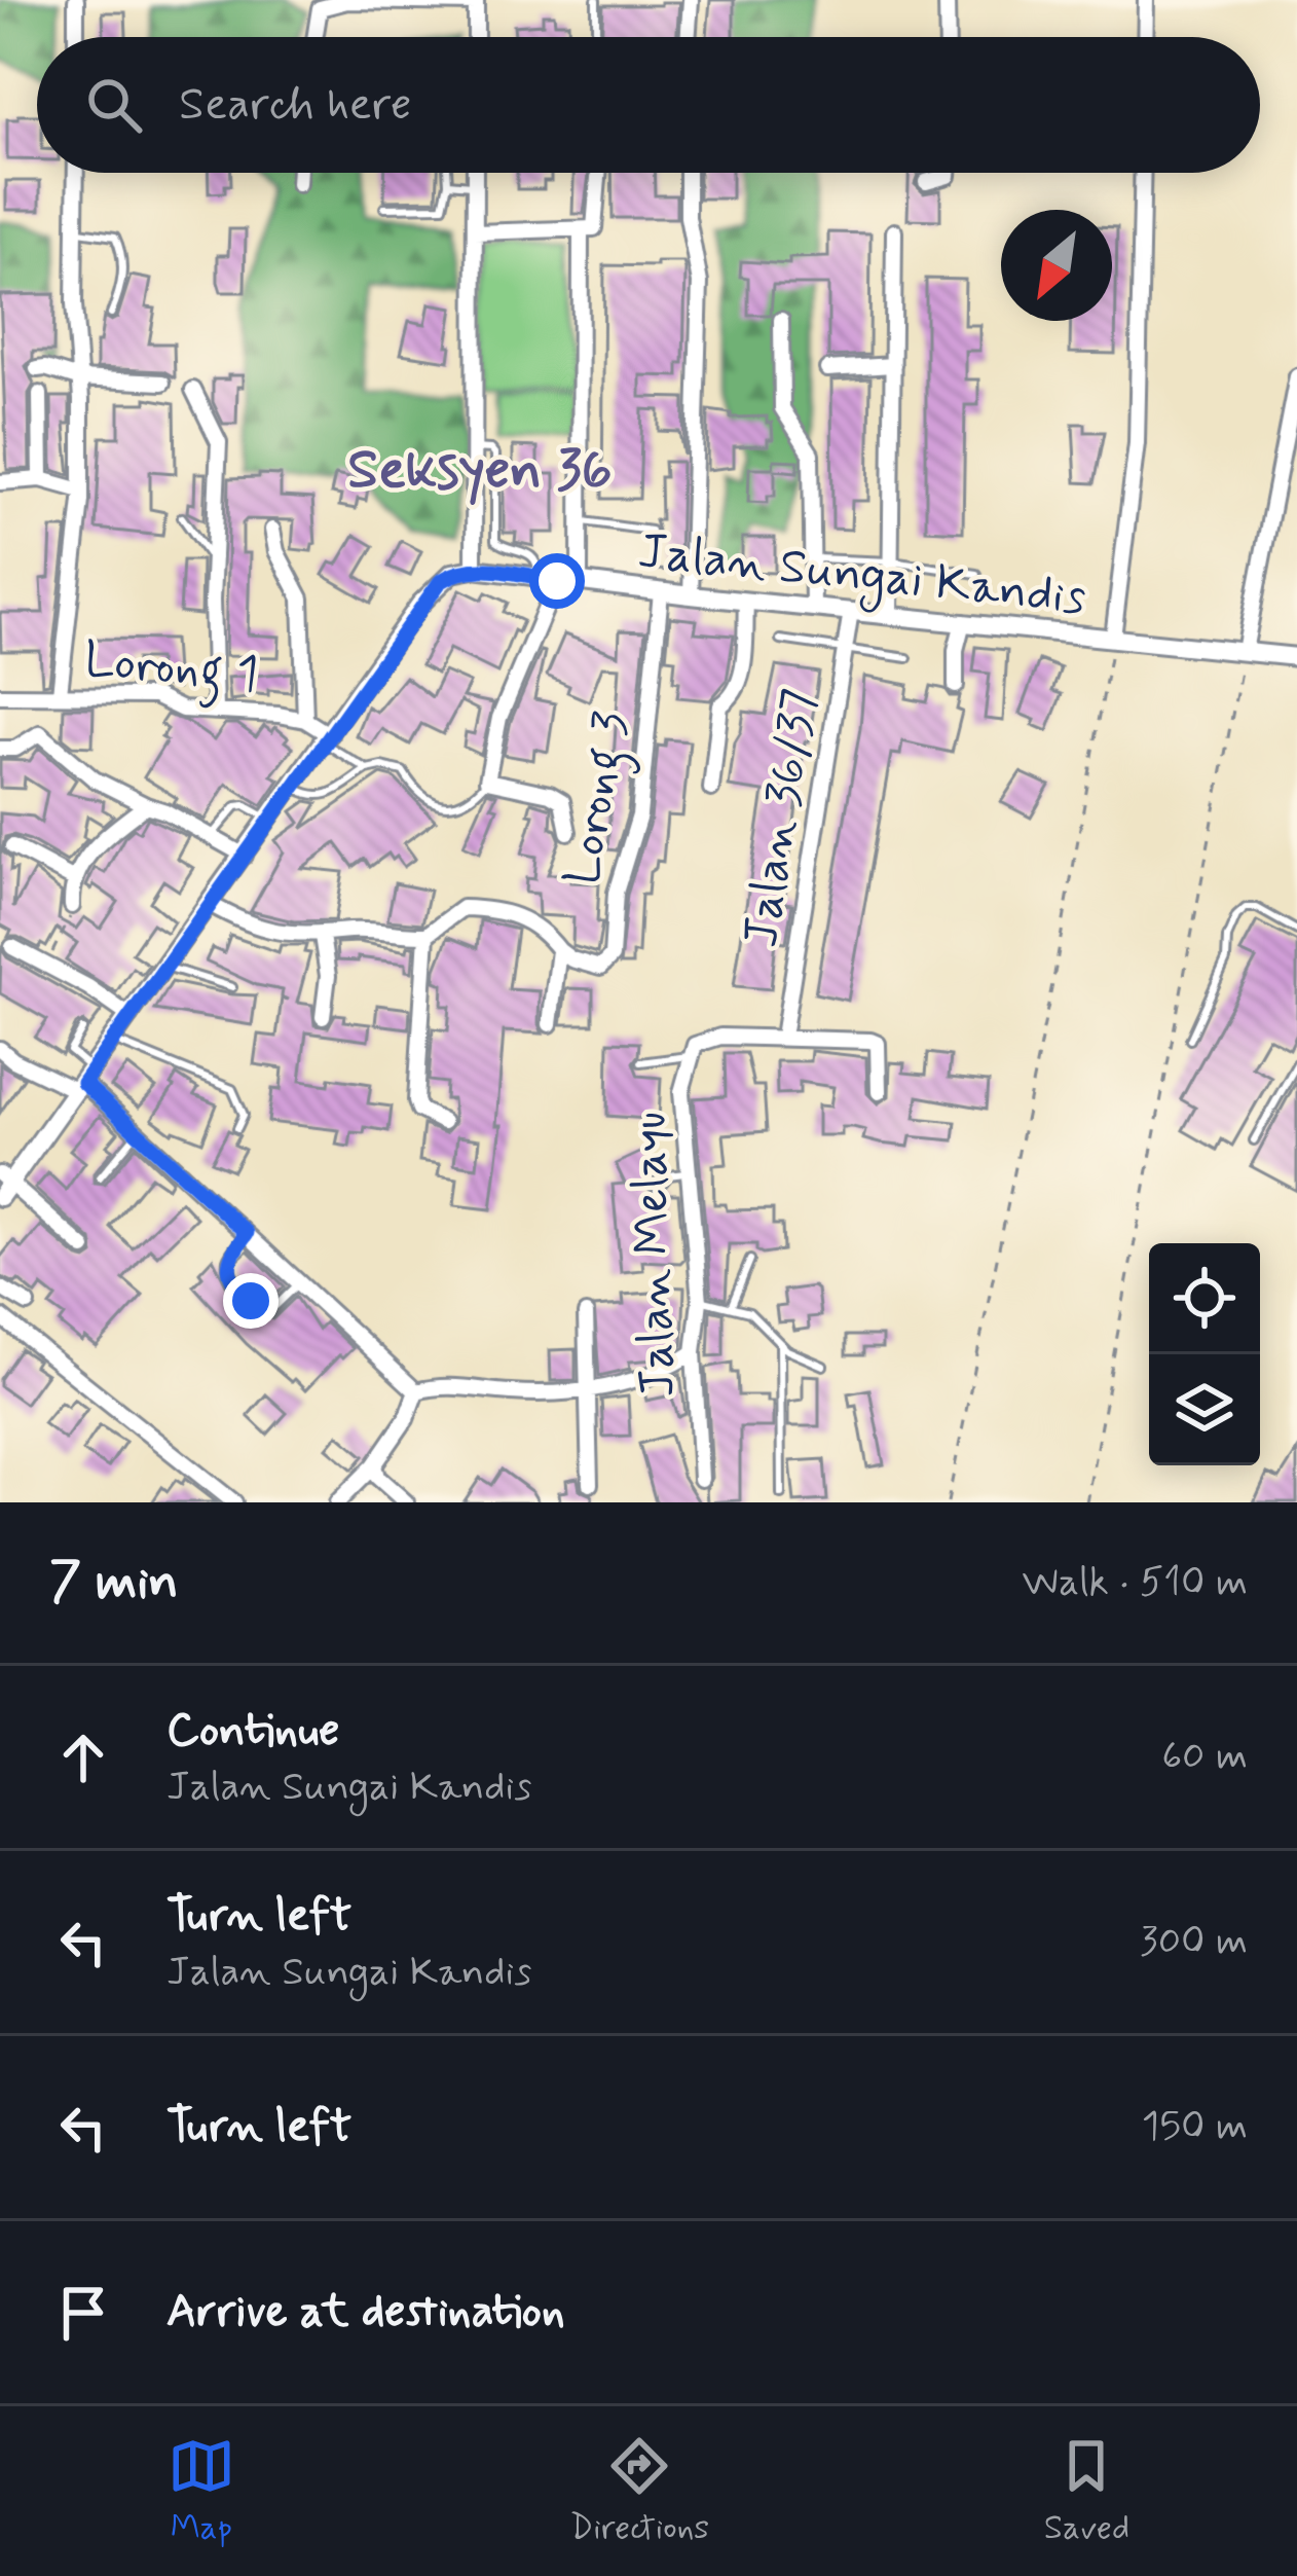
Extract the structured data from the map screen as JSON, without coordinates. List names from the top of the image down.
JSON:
{
  "streets": {
    "street": [
      "Jalan Sungai Kandis",
      "Lorong 1",
      "Lorong 3",
      "Jalan 36/37",
      "Jalan Melayu"
    ]
  },
  "crossings": [
    ["Jalan Sungai Kandis", "Lorong 3"],
    ["Jalan Sungai Kandis", "Jalan 36/37"],
    ["Jalan 36/37", "Jalan Melayu"]
  ],
  "districts": ["Seksyen 36"],
  "north": "bottom left",
  "page": {
    "search": "Search here",
    "heading": ["7 min", "Walk · 510 m"],
    "list": [
      ["Continue", "Jalan Sungai Kandis", "60 m"],
      ["Turn left", "Jalan Sungai Kandis", "300 m"],
      ["Turn left", "150 m"],
      "Arrive at destination"
    ],
    "nav": ["Map", "Directions", "Saved"]
  }
}
